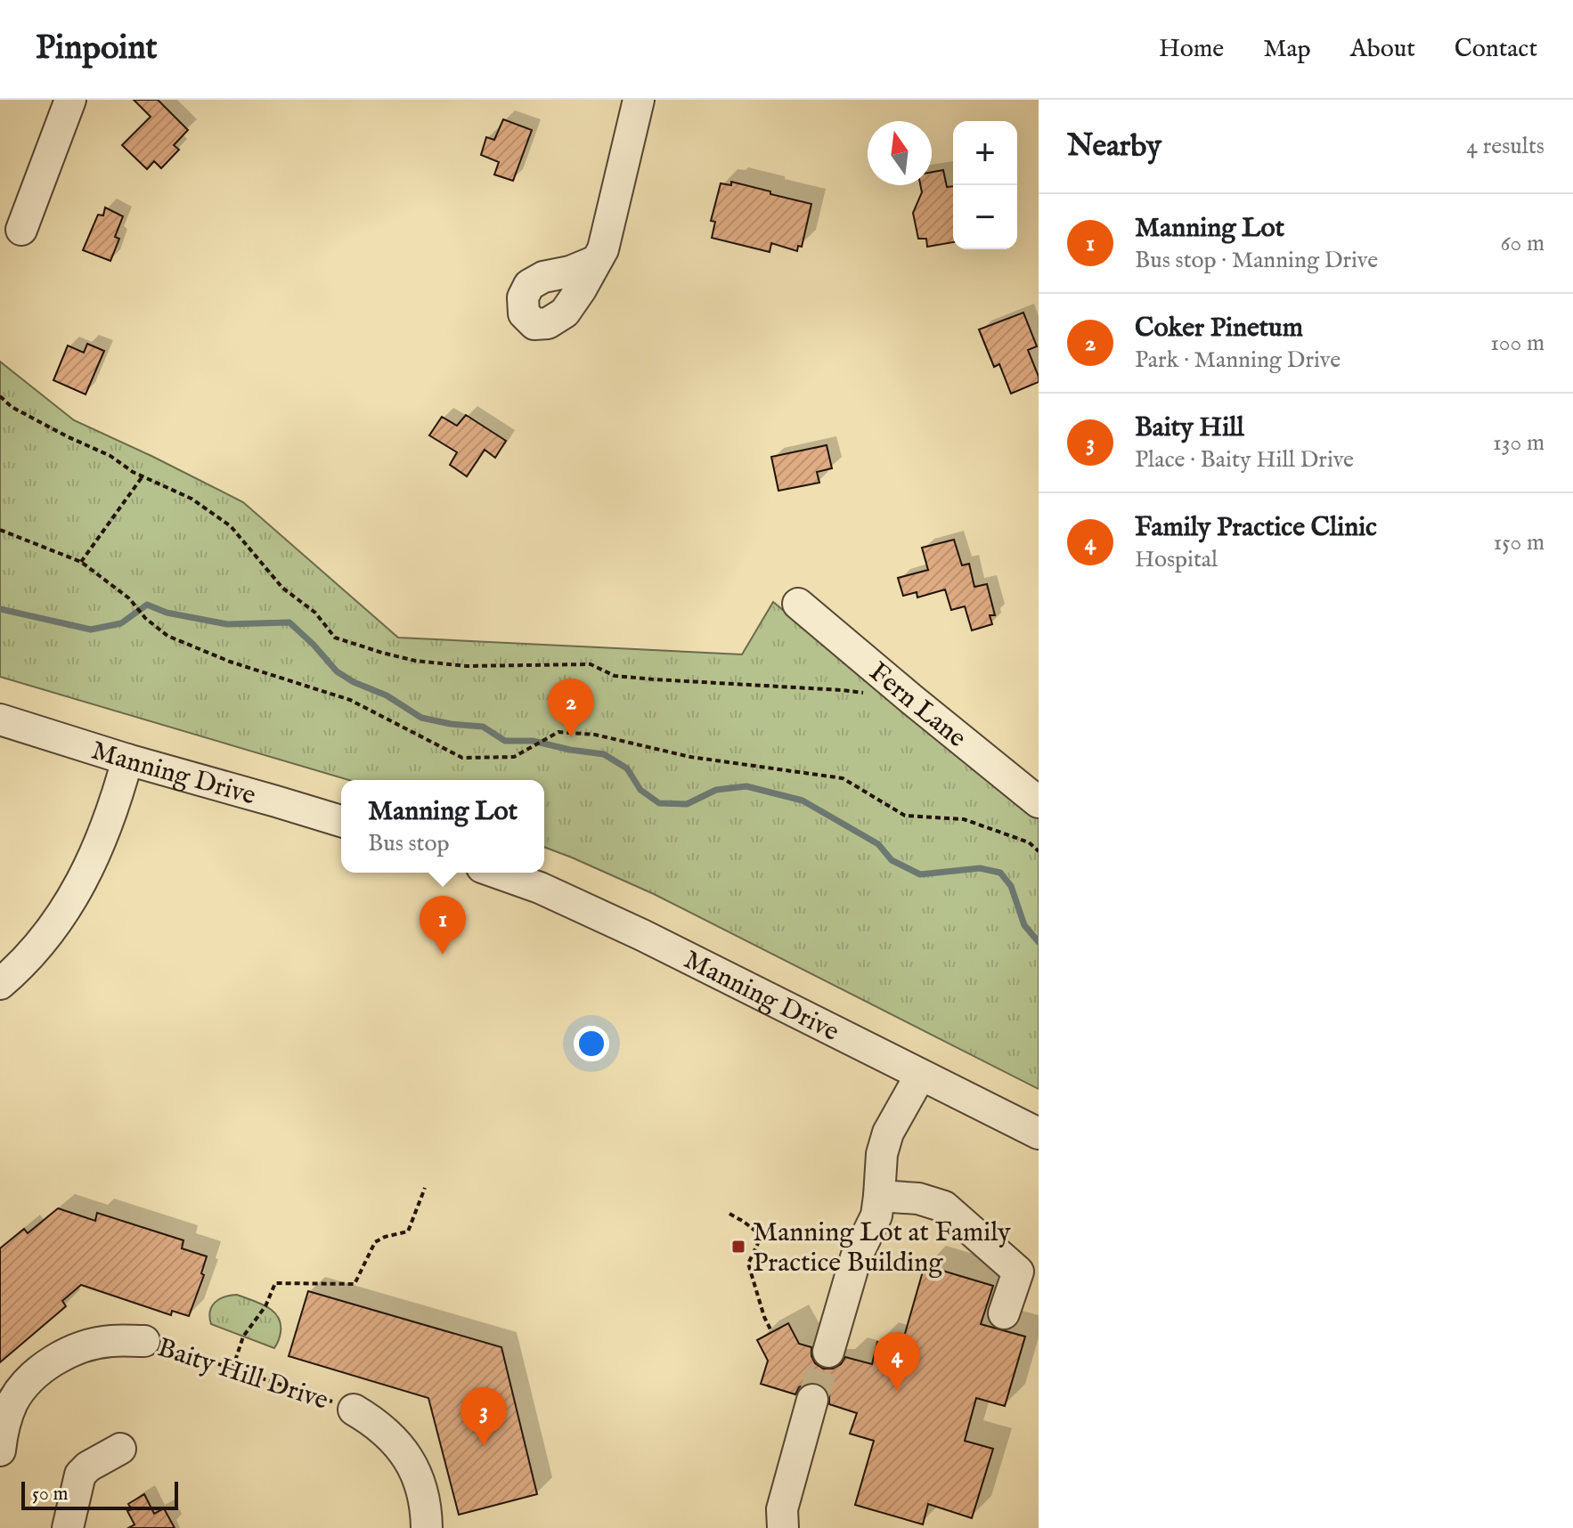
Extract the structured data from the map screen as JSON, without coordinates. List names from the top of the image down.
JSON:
{
  "streets": {
    "street": ["Fern Lane", "Manning Drive", "Baity Hill Drive"]
  },
  "places": {
    "transit": ["Manning Lot at Family Practice Building"]
  },
  "scale_bar": "50 m",
  "north": "top",
  "page": {
    "header": "Pinpoint",
    "nav": [
      "Home",
      "Map",
      "About",
      "Contact"
    ],
    "heading": ["Nearby", "4 results"],
    "map_buttons": ["+", "−"],
    "list": [
      {
        "mark": "1",
        "name": "Manning Lot",
        "note": "Bus stop · Manning Drive",
        "value": "60 m"
      },
      {
        "mark": "2",
        "name": "Coker Pinetum",
        "note": "Park · Manning Drive",
        "value": "100 m"
      },
      {
        "mark": "3",
        "name": "Baity Hill",
        "note": "Place · Baity Hill Drive",
        "value": "130 m"
      },
      {
        "mark": "4",
        "name": "Family Practice Clinic",
        "note": "Hospital",
        "value": "150 m"
      }
    ],
    "pins": [
      "2",
      "1",
      "4",
      "3"
    ],
    "popup": ["Manning Lot", "Bus stop"],
    "scale": "50 m"
  }
}
